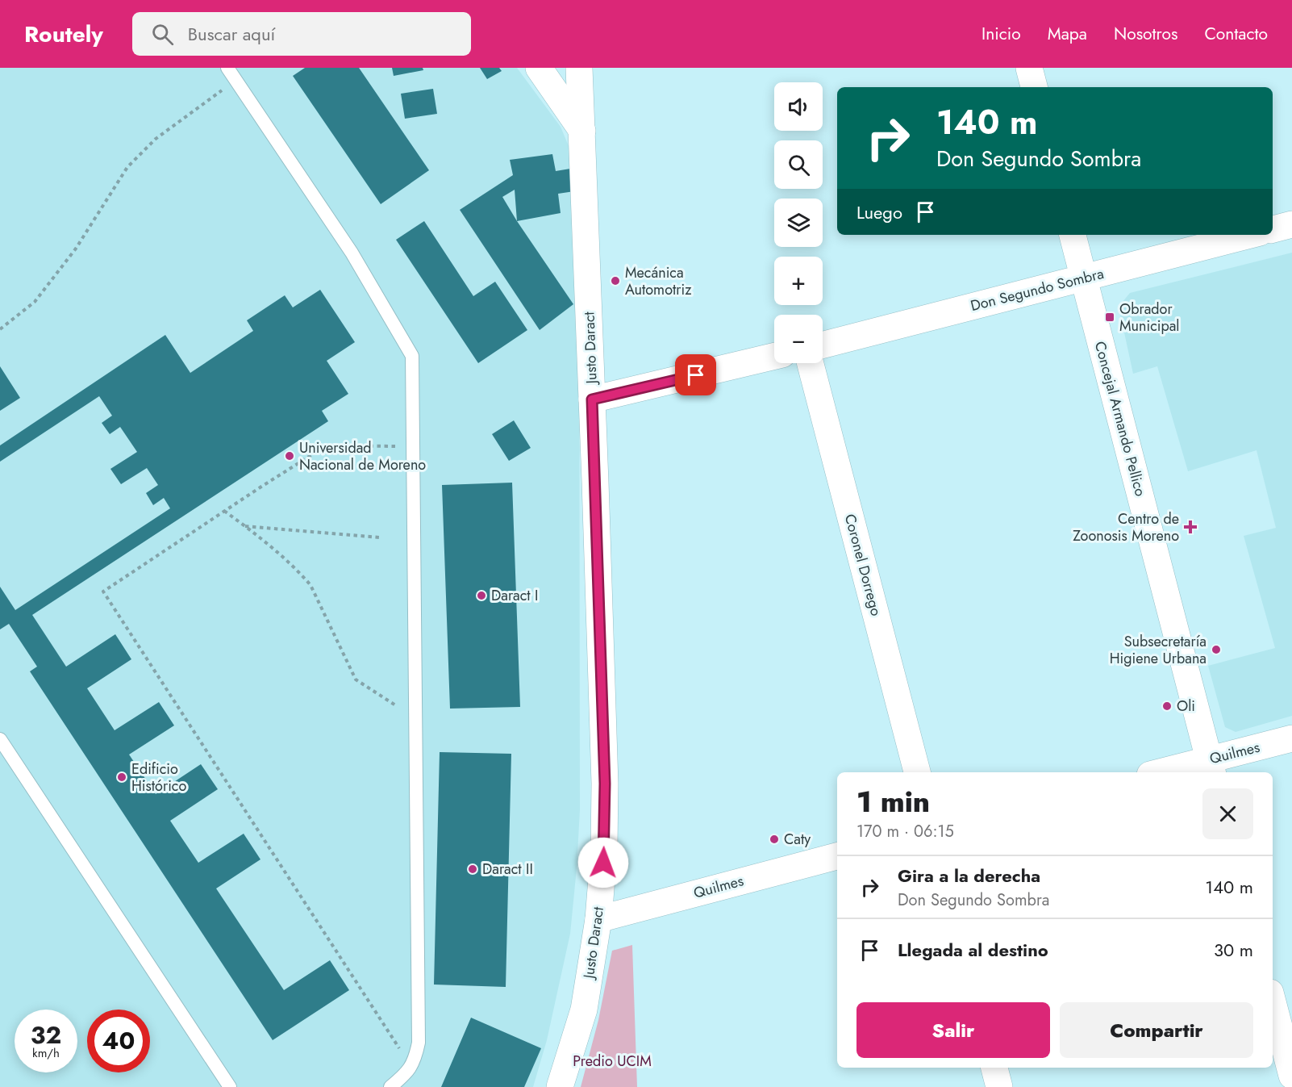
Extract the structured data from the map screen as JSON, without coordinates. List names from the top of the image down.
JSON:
{
  "streets": {
    "street": [
      "Don Segundo Sombra",
      "Justo Daract",
      "Concejal Armando Pellico",
      "Coronel Dorrego",
      "Quilmes"
    ]
  },
  "crossings": [
    ["Don Segundo Sombra", "Concejal Armando Pellico"],
    ["Justo Daract", "Quilmes"],
    ["Concejal Armando Pellico", "Quilmes"]
  ],
  "parks": ["Predio UCIM"],
  "places": {
    "other": [
      "Mecánica Automotriz",
      "Universidad Nacional de Moreno",
      "Daract I",
      "Subsecretaría Higiene Urbana",
      "Oli",
      "Edificio Histórico",
      "Caty",
      "Daract II"
    ],
    "transit": ["Obrador Municipal"],
    "health": ["Centro de Zoonosis Moreno"]
  },
  "page": {
    "header": "Routely",
    "search": "Buscar aquí",
    "nav": [
      "Inicio",
      "Mapa",
      "Nosotros",
      "Contacto"
    ],
    "map_buttons": ["+", "−"],
    "turn": ["140 m", "Don Segundo Sombra"],
    "then": "Luego",
    "heading": ["1 min", "170 m · 06:15"],
    "list": [
      {
        "name": "Gira a la derecha",
        "note": "Don Segundo Sombra",
        "value": "140 m"
      },
      {
        "name": "Llegada al destino",
        "value": "30 m"
      }
    ],
    "buttons": ["Salir", "Compartir"],
    "speed": "32 km/h",
    "limit": "40"
  }
}
